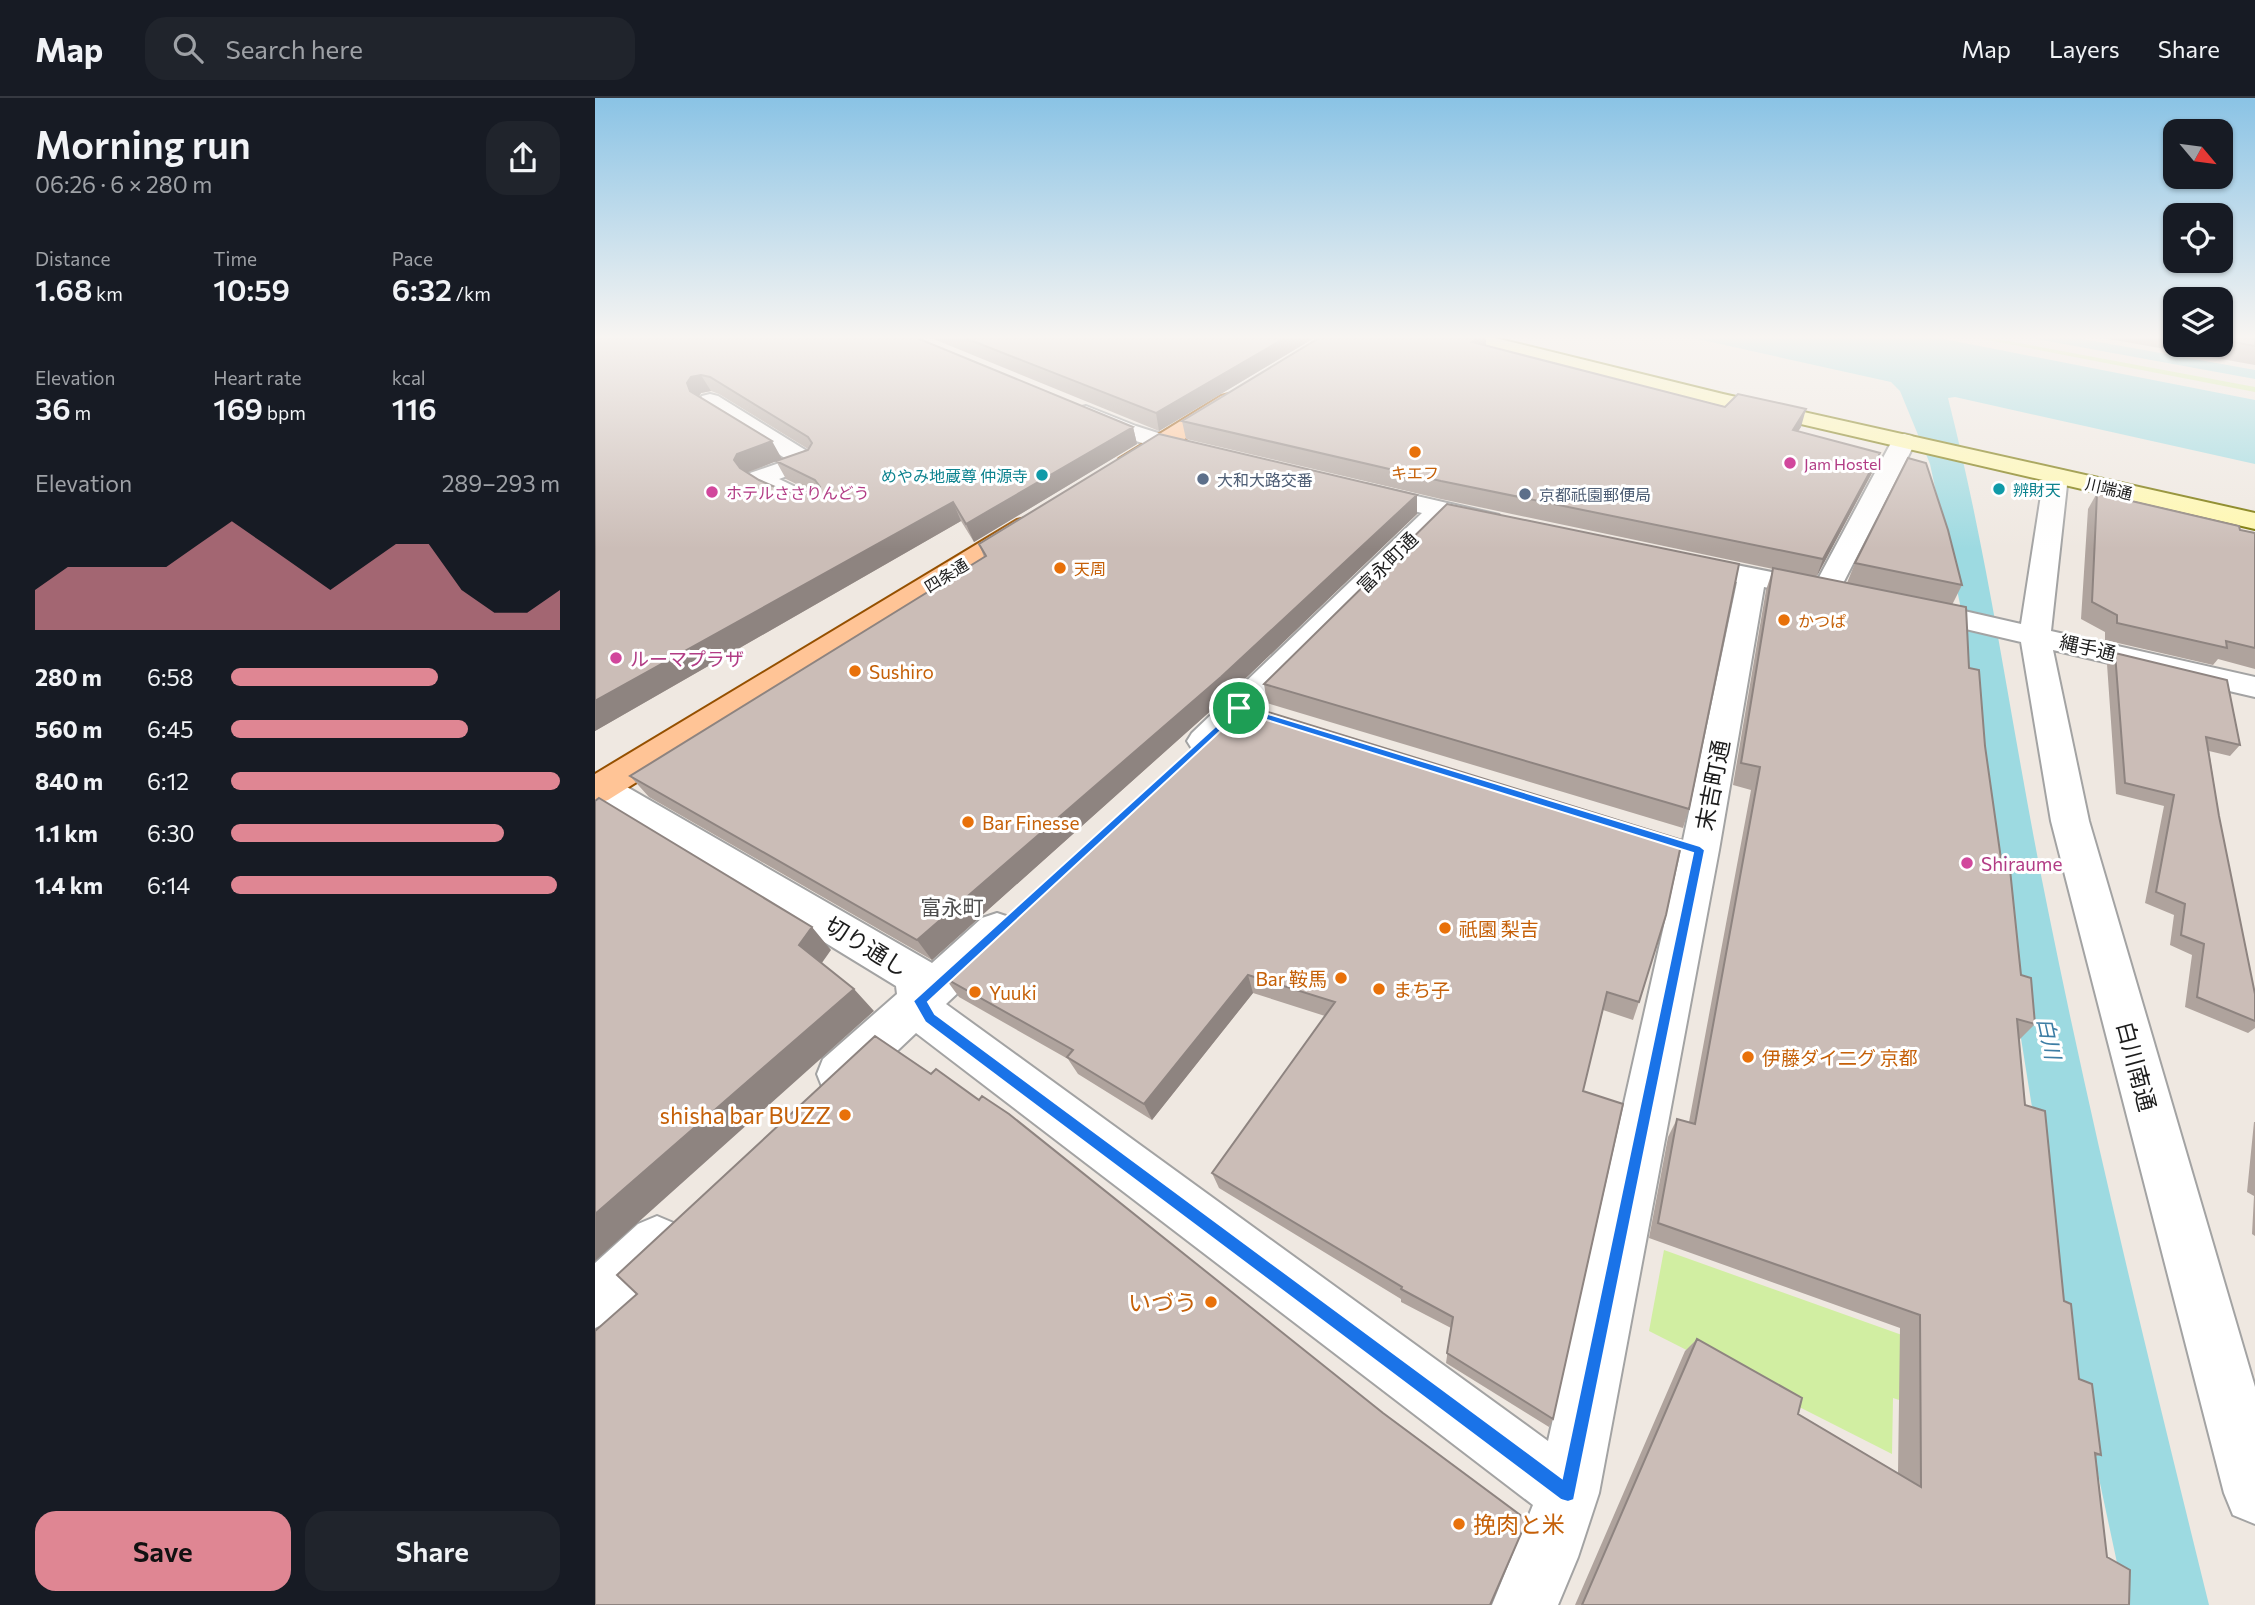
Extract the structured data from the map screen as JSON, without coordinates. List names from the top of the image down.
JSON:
{
  "streets": {
    "main road": ["四条通"],
    "street": [
      "川端通",
      "富永町通",
      "縄手通",
      "末吉町通",
      "切り通し",
      "白川南通"
    ]
  },
  "crossings": [
    ["川端通", "白川南通"],
    ["四条通", "切り通し"],
    ["縄手通", "白川南通"],
    ["末吉町通", "切り通し"]
  ],
  "districts": ["富永町"],
  "water": ["白川"],
  "places": [
    "キエフ",
    "Jam Hostel",
    "めやみ地蔵尊 仲源寺",
    "大和大路交番",
    "辨財天",
    "ホテルささりんどう",
    "京都祇園郵便局",
    "天周",
    "かつぱ",
    "ルーマプラザ",
    "Sushiro",
    "Bar Finesse",
    "Shiraume",
    "祇園 梨吉",
    "Bar 鞍馬",
    "まち子",
    "Yuuki",
    "伊藤ダイ二グ 京都",
    "shisha bar BUZZ",
    "いづう",
    "挽肉と米"
  ],
  "north": "bottom right",
  "page": {
    "header": "Map",
    "search": "Search here",
    "nav": ["Map", "Layers", "Share"],
    "heading": ["Morning run", "06:26 · 6 × 280 m"],
    "stats": [
      ["Distance", "1.68 km"],
      ["Time", "10:59"],
      ["Pace", "6:32 /km"],
      ["Elevation", "36 m"],
      ["Heart rate", "169 bpm"],
      ["kcal", "116"]
    ],
    "chart": ["Elevation", "289–293 m"],
    "list": [
      {
        "name": "280 m",
        "note": "6:58"
      },
      {
        "name": "560 m",
        "note": "6:45"
      },
      {
        "name": "840 m",
        "note": "6:12"
      },
      {
        "name": "1.1 km",
        "note": "6:30"
      },
      {
        "name": "1.4 km",
        "note": "6:14"
      }
    ],
    "buttons": ["Save", "Share"]
  }
}
